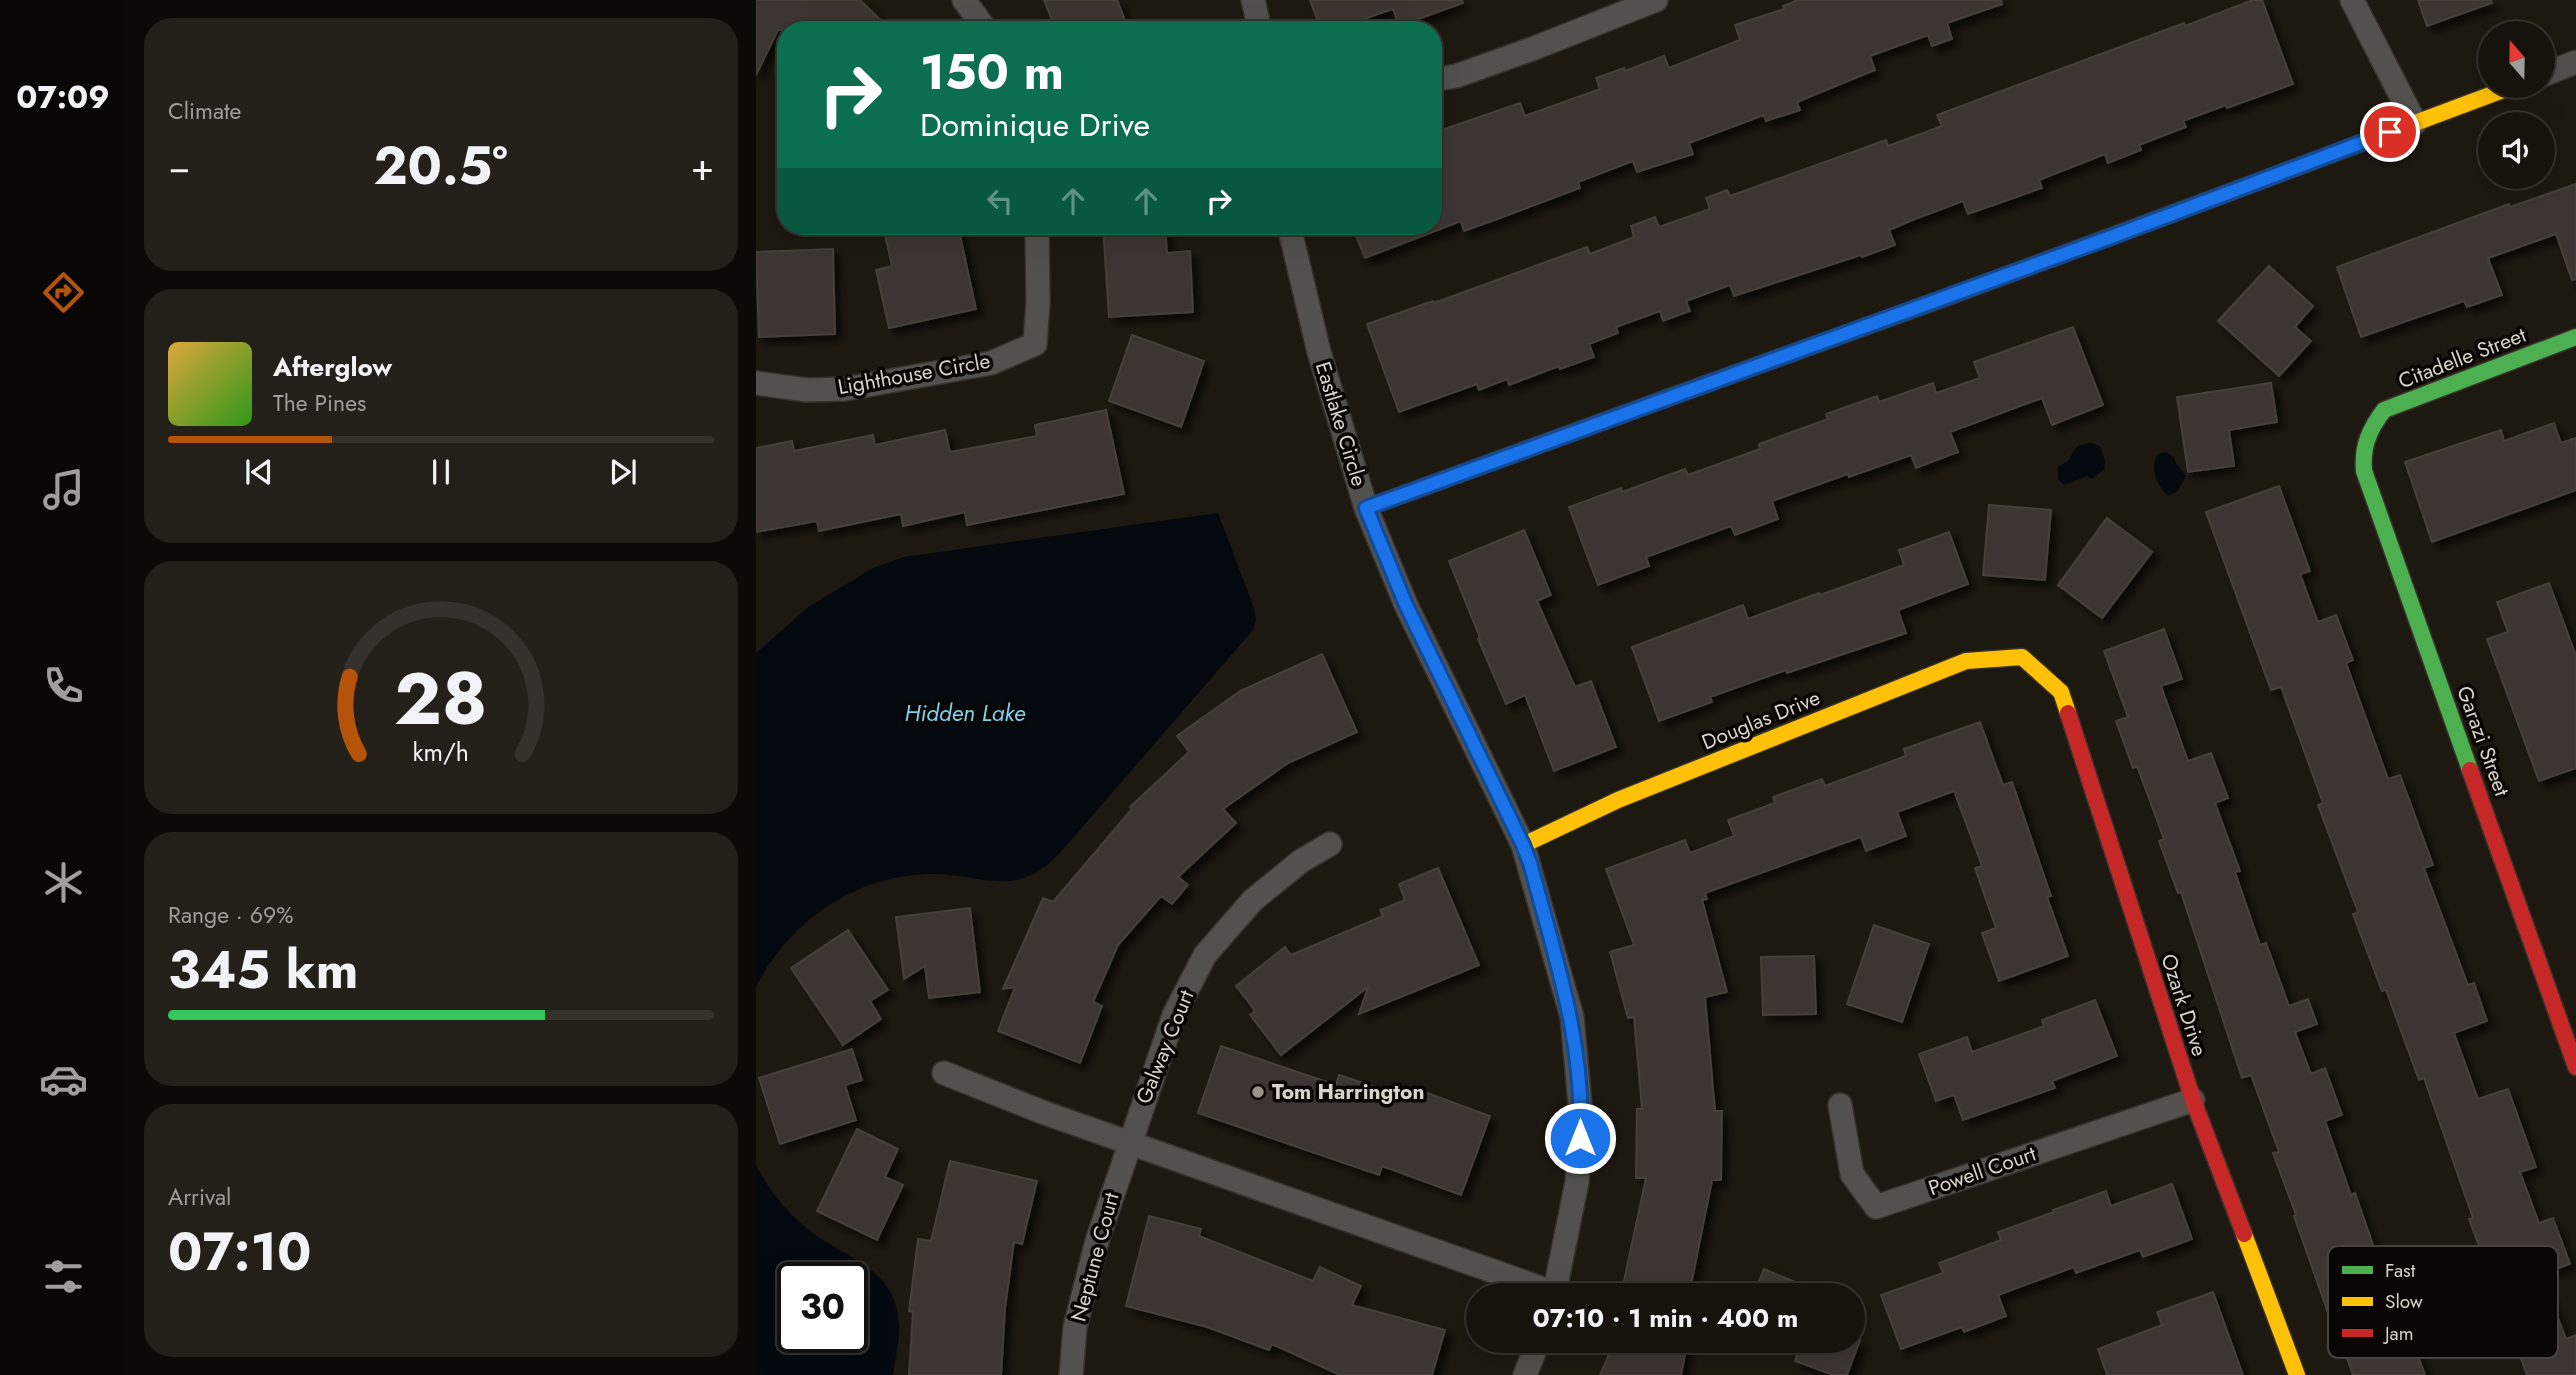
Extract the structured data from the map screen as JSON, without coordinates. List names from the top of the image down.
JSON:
{
  "streets": {
    "street": [
      "Citadelle Street",
      "Lighthouse Circle",
      "Eastlake Circle",
      "Douglas Drive",
      "Garazi Street",
      "Ozark Drive",
      "Galway Court",
      "Powell Court",
      "Neptune Court"
    ]
  },
  "crossings": [
    ["Citadelle Street", "Garazi Street"],
    ["Eastlake Circle", "Douglas Drive"],
    ["Douglas Drive", "Ozark Drive"],
    ["Ozark Drive", "Powell Court"],
    ["Galway Court", "Neptune Court"]
  ],
  "water": ["Hidden Lake"],
  "places": ["Tom Harrington"],
  "legend": ["Fast", "Slow", "Jam"],
  "north": "top",
  "page": {
    "tabs": "07:09",
    "tile": [
      "Climate",
      ["Range · 69%", "345 km"],
      ["Arrival", "07:10"]
    ],
    "turn": ["150 m", "Dominique Drive"],
    "heat": ["−", "20.5°", "+"],
    "song": ["Afterglow", "The Pines"],
    "limit": "30",
    "trip": "07:10 · 1 min · 400 m",
    "gauge": ["28", "km/h"]
  }
}
